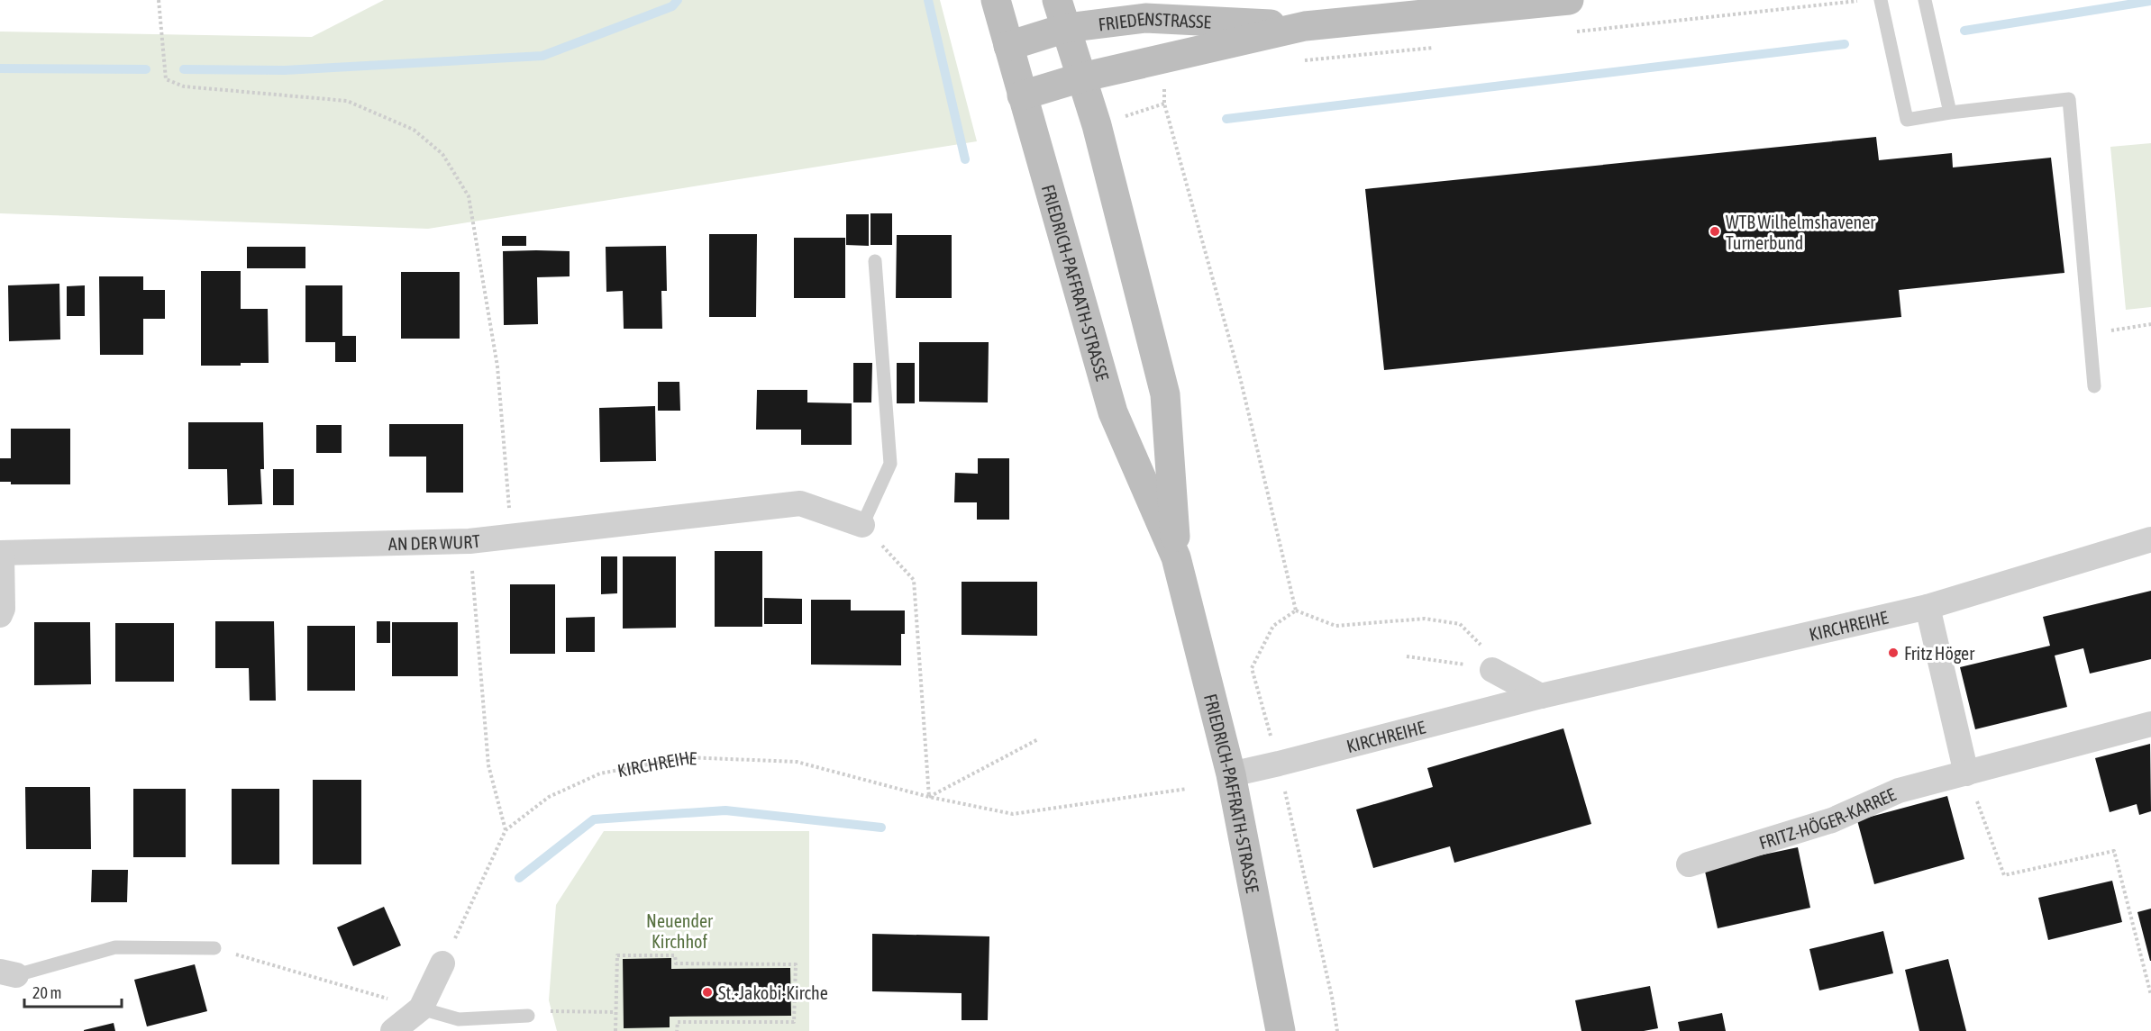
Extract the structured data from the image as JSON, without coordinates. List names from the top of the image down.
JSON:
{
  "streets": {
    "main road": ["FRIEDENSTRASSE", "FRIEDRICH-PAFFRATH-STRASSE"],
    "street": ["AN DER WURT", "KIRCHREIHE", "FRITZ-HÖGER-KARREE"]
  },
  "crossings": [
    ["FRIEDENSTRASSE", "FRIEDRICH-PAFFRATH-STRASSE"],
    ["FRIEDRICH-PAFFRATH-STRASSE", "KIRCHREIHE"]
  ],
  "parks": ["Neuender Kirchhof"],
  "places": ["WTB Wilhelmshavener Turnerbund", "Fritz Höger", "St.-Jakobi-Kirche"],
  "scale_bar": "20 m"
}
